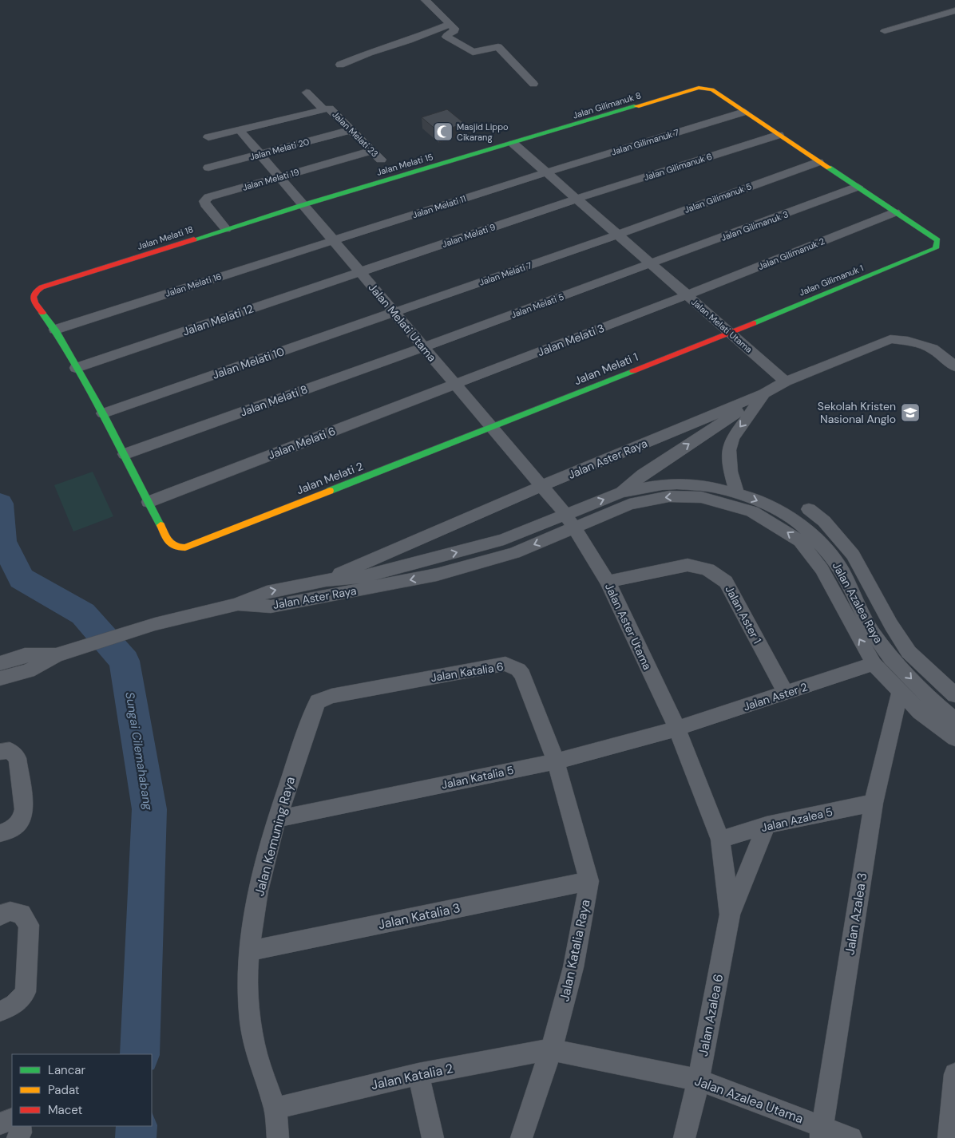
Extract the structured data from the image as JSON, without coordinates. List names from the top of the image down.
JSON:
{
  "streets": {
    "street": [
      "Jalan Gilimanuk 8",
      "Jalan Melati 23",
      "Jalan Gilimanuk 7",
      "Jalan Melati 20",
      "Jalan Melati 15",
      "Jalan Gilimanuk 6",
      "Jalan Melati 19",
      "Jalan Gilimanuk 5",
      "Jalan Melati 11",
      "Jalan Gilimanuk 3",
      "Jalan Melati 9",
      "Jalan Melati 18",
      "Jalan Gilimanuk 2",
      "Jalan Melati 7",
      "Jalan Gilimanuk 1",
      "Jalan Melati 16",
      "Jalan Melati 5",
      "Jalan Melati 12",
      "Jalan Melati Utama",
      "Jalan Melati 3",
      "Jalan Melati 10",
      "Jalan Melati 1",
      "Jalan Melati 8",
      "Jalan Melati 6",
      "Jalan Aster Raya",
      "Jalan Melati 2",
      "Jalan Azalea Raya",
      "Jalan Aster 1",
      "Jalan Aster Utama",
      "Jalan Katalia 6",
      "Jalan Aster 2",
      "Jalan Katalia 5",
      "Jalan Azalea 5",
      "Jalan Kemuning Raya",
      "Jalan Azalea 3",
      "Jalan Katalia 3",
      "Jalan Katalia Raya",
      "Jalan Azalea 6",
      "Jalan Katalia 2",
      "Jalan Azalea Utama"
    ]
  },
  "crossings": [
    ["Jalan Gilimanuk 8", "Jalan Gilimanuk 7"],
    ["Jalan Gilimanuk 8", "Jalan Melati 15"],
    ["Jalan Gilimanuk 8", "Jalan Melati Utama"],
    ["Jalan Melati 23", "Jalan Melati 20"],
    ["Jalan Melati 23", "Jalan Melati 19"],
    ["Jalan Gilimanuk 7", "Jalan Melati 11"],
    ["Jalan Gilimanuk 7", "Jalan Melati Utama"],
    ["Jalan Melati 20", "Jalan Melati Utama"],
    ["Jalan Melati 15", "Jalan Melati 18"],
    ["Jalan Melati 15", "Jalan Melati Utama"],
    ["Jalan Gilimanuk 6", "Jalan Melati 9"],
    ["Jalan Gilimanuk 6", "Jalan Melati Utama"],
    ["Jalan Melati 19", "Jalan Melati 18"],
    ["Jalan Melati 19", "Jalan Melati Utama"],
    ["Jalan Gilimanuk 5", "Jalan Melati 7"],
    ["Jalan Gilimanuk 5", "Jalan Melati Utama"],
    ["Jalan Melati 11", "Jalan Melati 16"],
    ["Jalan Melati 11", "Jalan Melati Utama"],
    ["Jalan Gilimanuk 3", "Jalan Melati 5"],
    ["Jalan Gilimanuk 3", "Jalan Melati Utama"],
    ["Jalan Melati 9", "Jalan Melati 12"],
    ["Jalan Melati 9", "Jalan Melati Utama"],
    ["Jalan Melati 18", "Jalan Melati 16"],
    ["Jalan Melati 18", "Jalan Melati Utama"],
    ["Jalan Gilimanuk 2", "Jalan Gilimanuk 1"],
    ["Jalan Gilimanuk 2", "Jalan Melati Utama"],
    ["Jalan Gilimanuk 2", "Jalan Melati 3"],
    ["Jalan Melati 7", "Jalan Melati Utama"],
    ["Jalan Melati 7", "Jalan Melati 10"],
    ["Jalan Gilimanuk 1", "Jalan Melati Utama"],
    ["Jalan Gilimanuk 1", "Jalan Melati 1"],
    ["Jalan Melati 16", "Jalan Melati Utama"],
    ["Jalan Melati 5", "Jalan Melati Utama"],
    ["Jalan Melati 5", "Jalan Melati 8"],
    ["Jalan Melati 12", "Jalan Melati Utama"],
    ["Jalan Melati Utama", "Jalan Melati 3"],
    ["Jalan Melati Utama", "Jalan Melati 10"],
    ["Jalan Melati Utama", "Jalan Melati 1"],
    ["Jalan Melati Utama", "Jalan Melati 8"],
    ["Jalan Melati Utama", "Jalan Melati 6"],
    ["Jalan Melati Utama", "Jalan Aster Raya"],
    ["Jalan Melati Utama", "Jalan Melati 2"],
    ["Jalan Melati Utama", "Jalan Azalea Raya"],
    ["Jalan Melati Utama", "Jalan Aster Utama"],
    ["Jalan Melati 3", "Jalan Melati 6"],
    ["Jalan Melati 1", "Jalan Melati 2"],
    ["Jalan Melati 6", "Jalan Melati 2"],
    ["Jalan Aster Raya", "Jalan Azalea Raya"],
    ["Jalan Aster Raya", "Jalan Aster Utama"],
    ["Jalan Azalea Raya", "Jalan Aster Utama"],
    ["Jalan Azalea Raya", "Jalan Aster 2"],
    ["Jalan Azalea Raya", "Jalan Azalea 3"],
    ["Jalan Aster 1", "Jalan Aster Utama"],
    ["Jalan Aster 1", "Jalan Aster 2"],
    ["Jalan Aster Utama", "Jalan Aster 2"],
    ["Jalan Aster Utama", "Jalan Katalia 5"],
    ["Jalan Aster Utama", "Jalan Azalea 6"],
    ["Jalan Katalia 6", "Jalan Katalia 5"],
    ["Jalan Katalia 6", "Jalan Kemuning Raya"],
    ["Jalan Katalia 6", "Jalan Katalia Raya"],
    ["Jalan Aster 2", "Jalan Katalia 5"],
    ["Jalan Aster 2", "Jalan Azalea 6"],
    ["Jalan Katalia 5", "Jalan Kemuning Raya"],
    ["Jalan Katalia 5", "Jalan Katalia Raya"],
    ["Jalan Katalia 5", "Jalan Azalea 6"],
    ["Jalan Azalea 5", "Jalan Azalea 3"],
    ["Jalan Azalea 5", "Jalan Azalea 6"],
    ["Jalan Kemuning Raya", "Jalan Katalia 3"],
    ["Jalan Kemuning Raya", "Jalan Katalia 2"],
    ["Jalan Azalea 3", "Jalan Azalea Utama"],
    ["Jalan Katalia 3", "Jalan Katalia Raya"],
    ["Jalan Katalia Raya", "Jalan Katalia 2"],
    ["Jalan Katalia Raya", "Jalan Azalea Utama"],
    ["Jalan Azalea 6", "Jalan Azalea Utama"],
    ["Jalan Katalia 2", "Jalan Azalea Utama"]
  ],
  "water": ["Sungai Cilemahabang"],
  "places": {
    "mosque": ["Masjid Lippo Cikarang"],
    "school or university": ["Sekolah Kristen Nasional Anglo"]
  },
  "legend": ["Lancar", "Padat", "Macet"]
}
